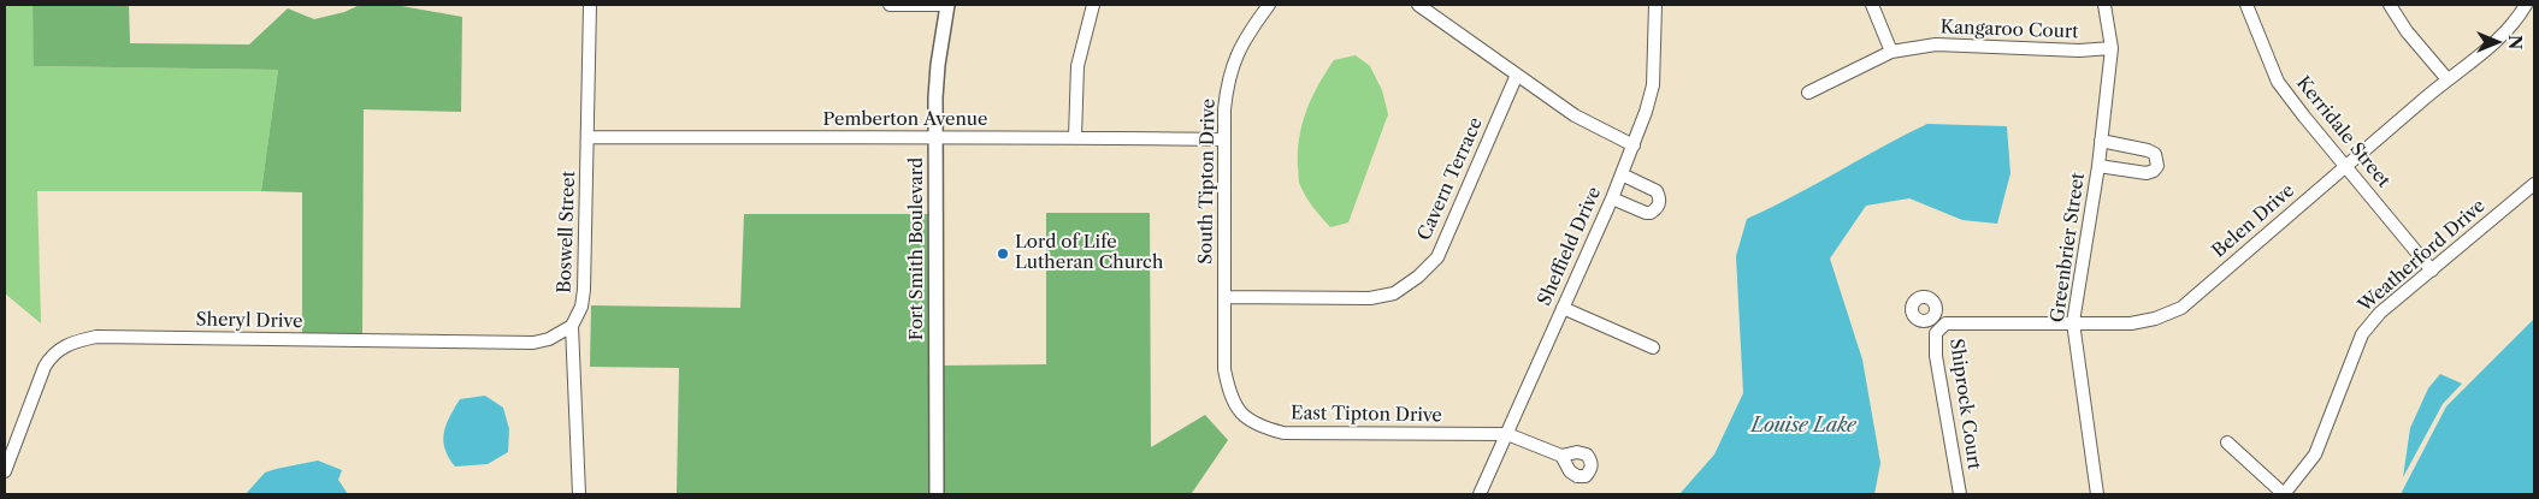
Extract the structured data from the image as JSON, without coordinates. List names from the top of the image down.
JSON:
{
  "streets": {
    "street": [
      "Kangaroo Court",
      "Pemberton Avenue",
      "Kerridale Street",
      "Cavern Terrace",
      "South Tipton Drive",
      "Belen Drive",
      "Boswell Street",
      "Sheffield Drive",
      "Greenbrier Street",
      "Fort Smith Boulevard",
      "Weatherford Drive",
      "Sheryl Drive",
      "Shiprock Court",
      "East Tipton Drive"
    ]
  },
  "crossings": [
    ["Kangaroo Court", "Greenbrier Street"],
    ["Pemberton Avenue", "South Tipton Drive"],
    ["Pemberton Avenue", "Boswell Street"],
    ["Pemberton Avenue", "Fort Smith Boulevard"],
    ["Kerridale Street", "Belen Drive"],
    ["Kerridale Street", "Weatherford Drive"],
    ["Cavern Terrace", "South Tipton Drive"],
    ["Cavern Terrace", "East Tipton Drive"],
    ["South Tipton Drive", "East Tipton Drive"],
    ["Belen Drive", "Greenbrier Street"],
    ["Belen Drive", "Shiprock Court"],
    ["Boswell Street", "Sheryl Drive"],
    ["Sheffield Drive", "East Tipton Drive"]
  ],
  "water": ["Louise Lake"],
  "places": ["Lord of Life Lutheran Church"],
  "north": "right"
}
